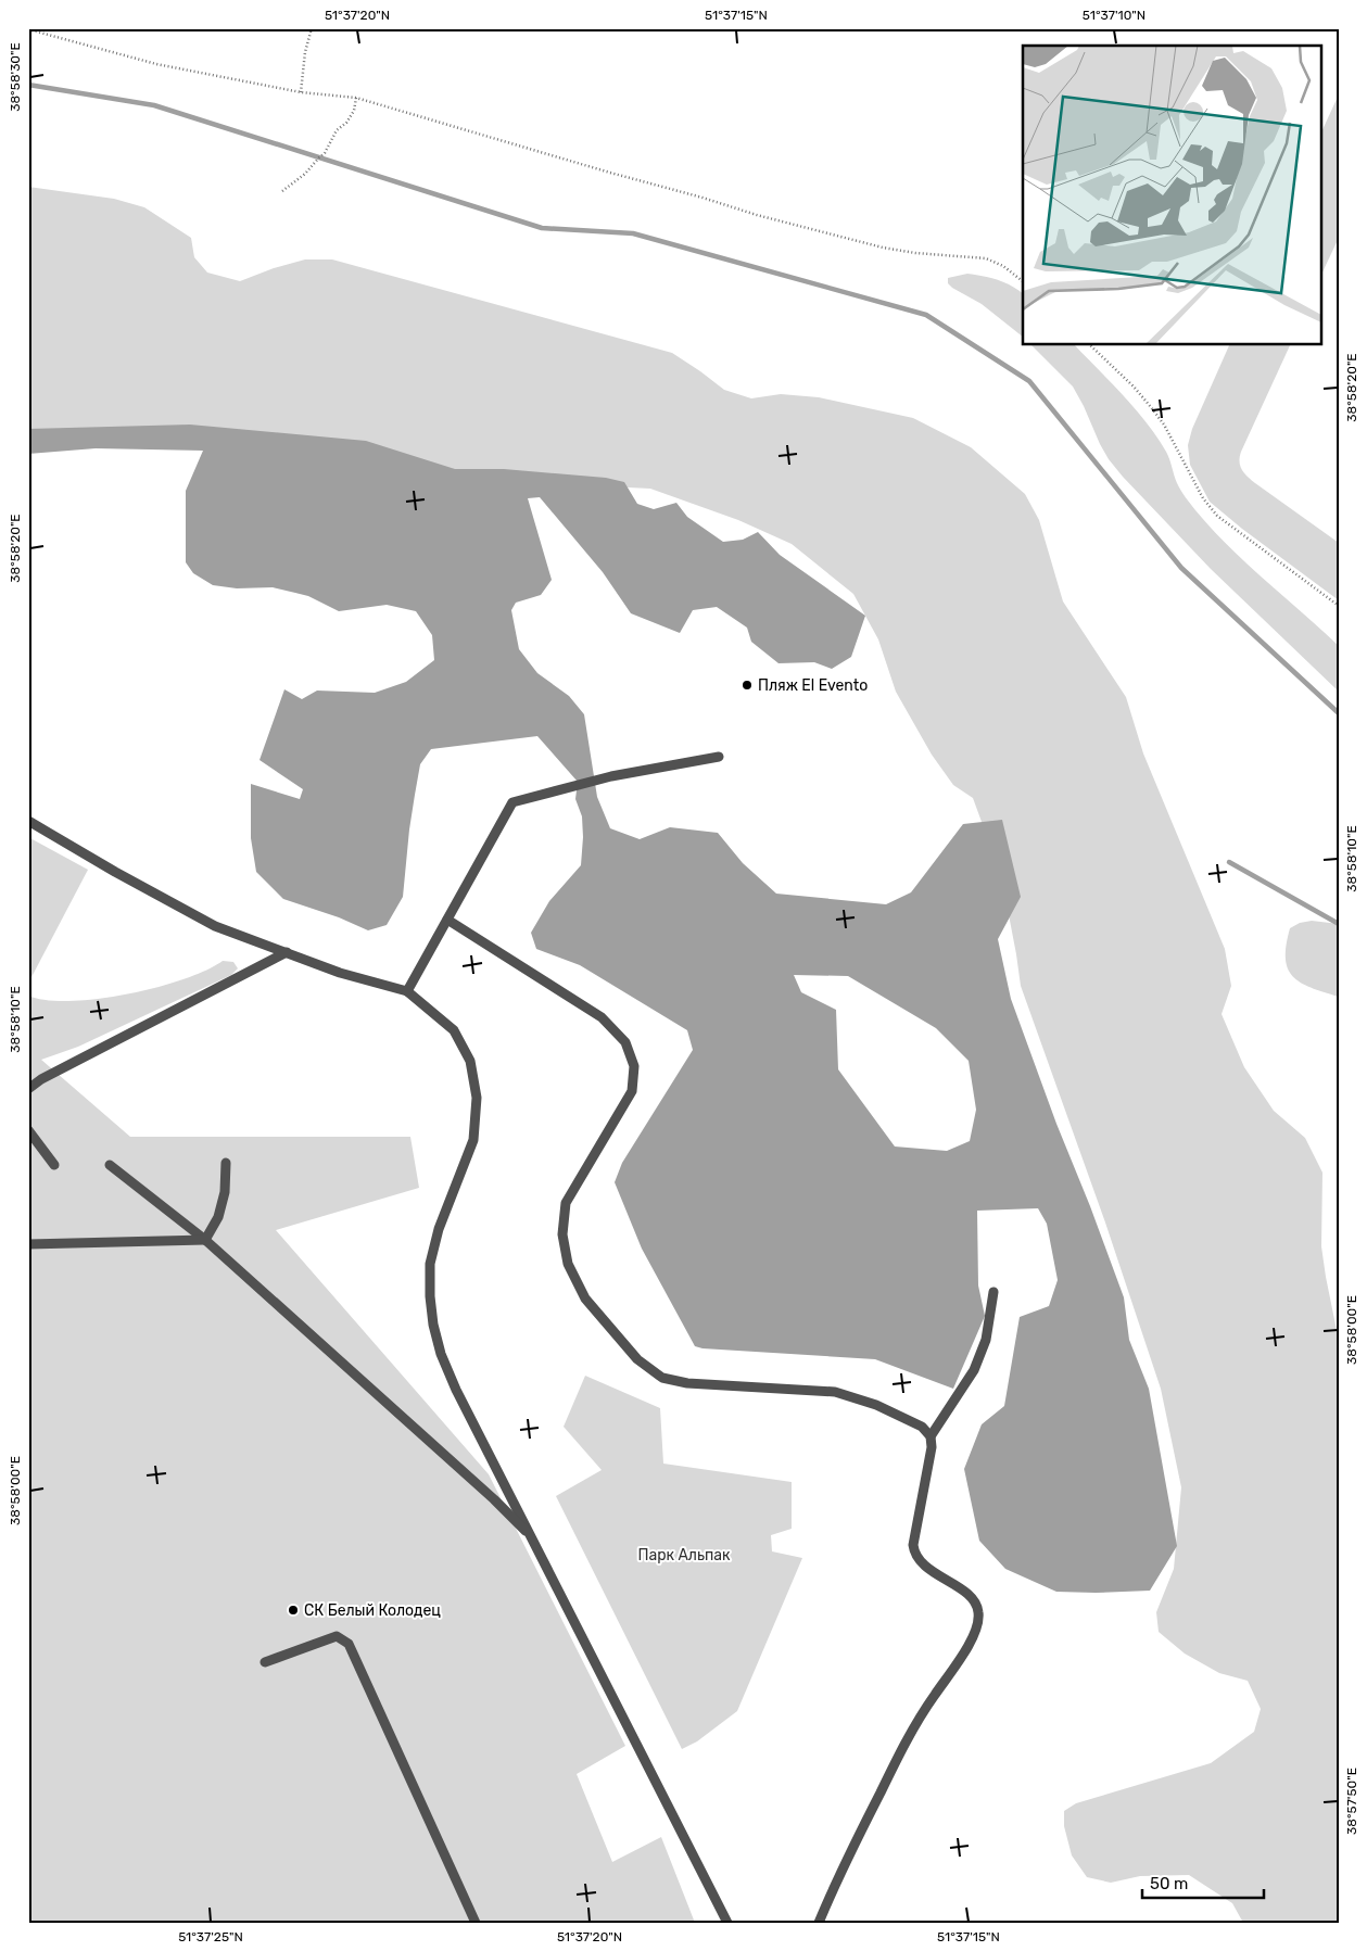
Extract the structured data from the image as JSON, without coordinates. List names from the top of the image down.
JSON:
{
  "parks": ["Парк Альпак"],
  "places": ["Пляж El Evento", "СК Белый Колодец"],
  "scale_bar": "50 m",
  "coordinates": [
    "51°37'20\"N",
    "51°37'15\"N",
    "51°37'10\"N",
    "38°58'30\"E",
    "38°58'20\"E",
    "38°58'10\"E",
    "38°58'00\"E",
    "38°57'50\"E",
    "51°37'25\"N"
  ]
}
